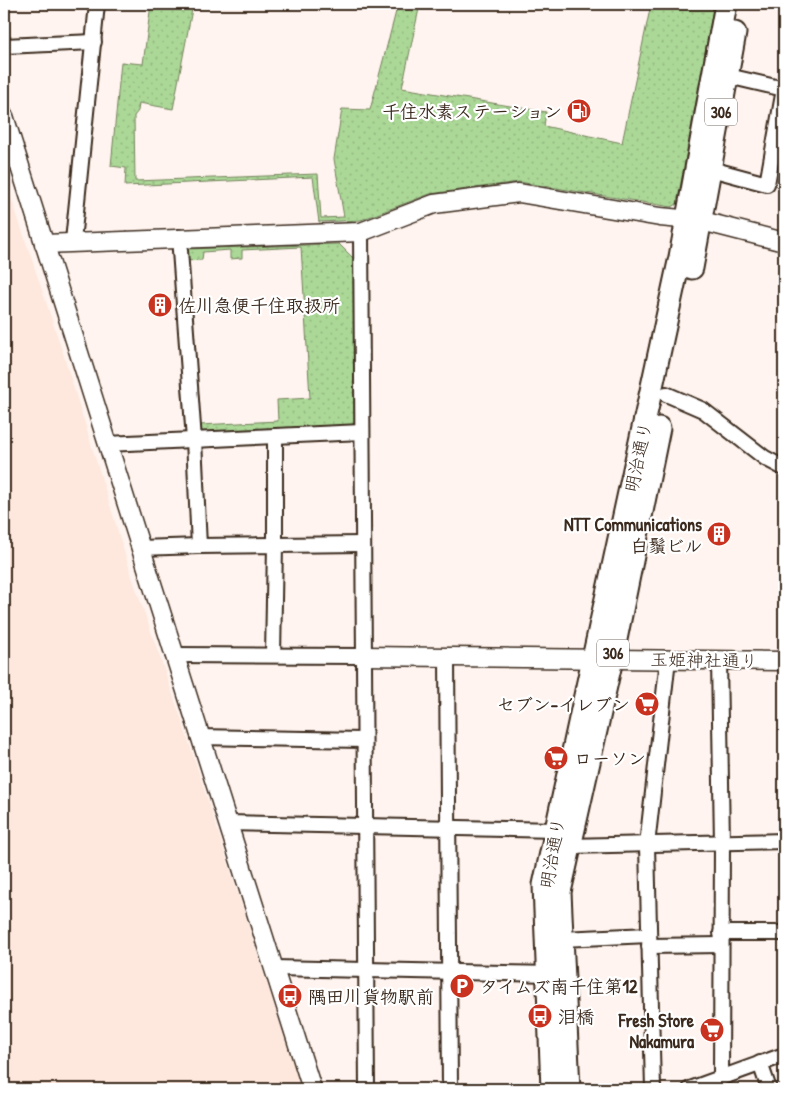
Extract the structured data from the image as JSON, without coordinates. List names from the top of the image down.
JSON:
{
  "streets": {
    "main road": ["306", "明治通り"],
    "street": ["玉姫神社通り"]
  },
  "crossings": [
    ["明治通り", "玉姫神社通り"]
  ],
  "places": {
    "fuel station": ["千住水素ステーション"],
    "building": ["佐川急便千住取扱所", "NTT Communications 白鬚ビル"],
    "supermarket": ["セブン-イレブン", "ローソン", "Fresh Store Nakamura"],
    "parking": ["タイムズ南千住第12"],
    "bus stop": ["隅田川貨物駅前", "泪橋"]
  }
}
